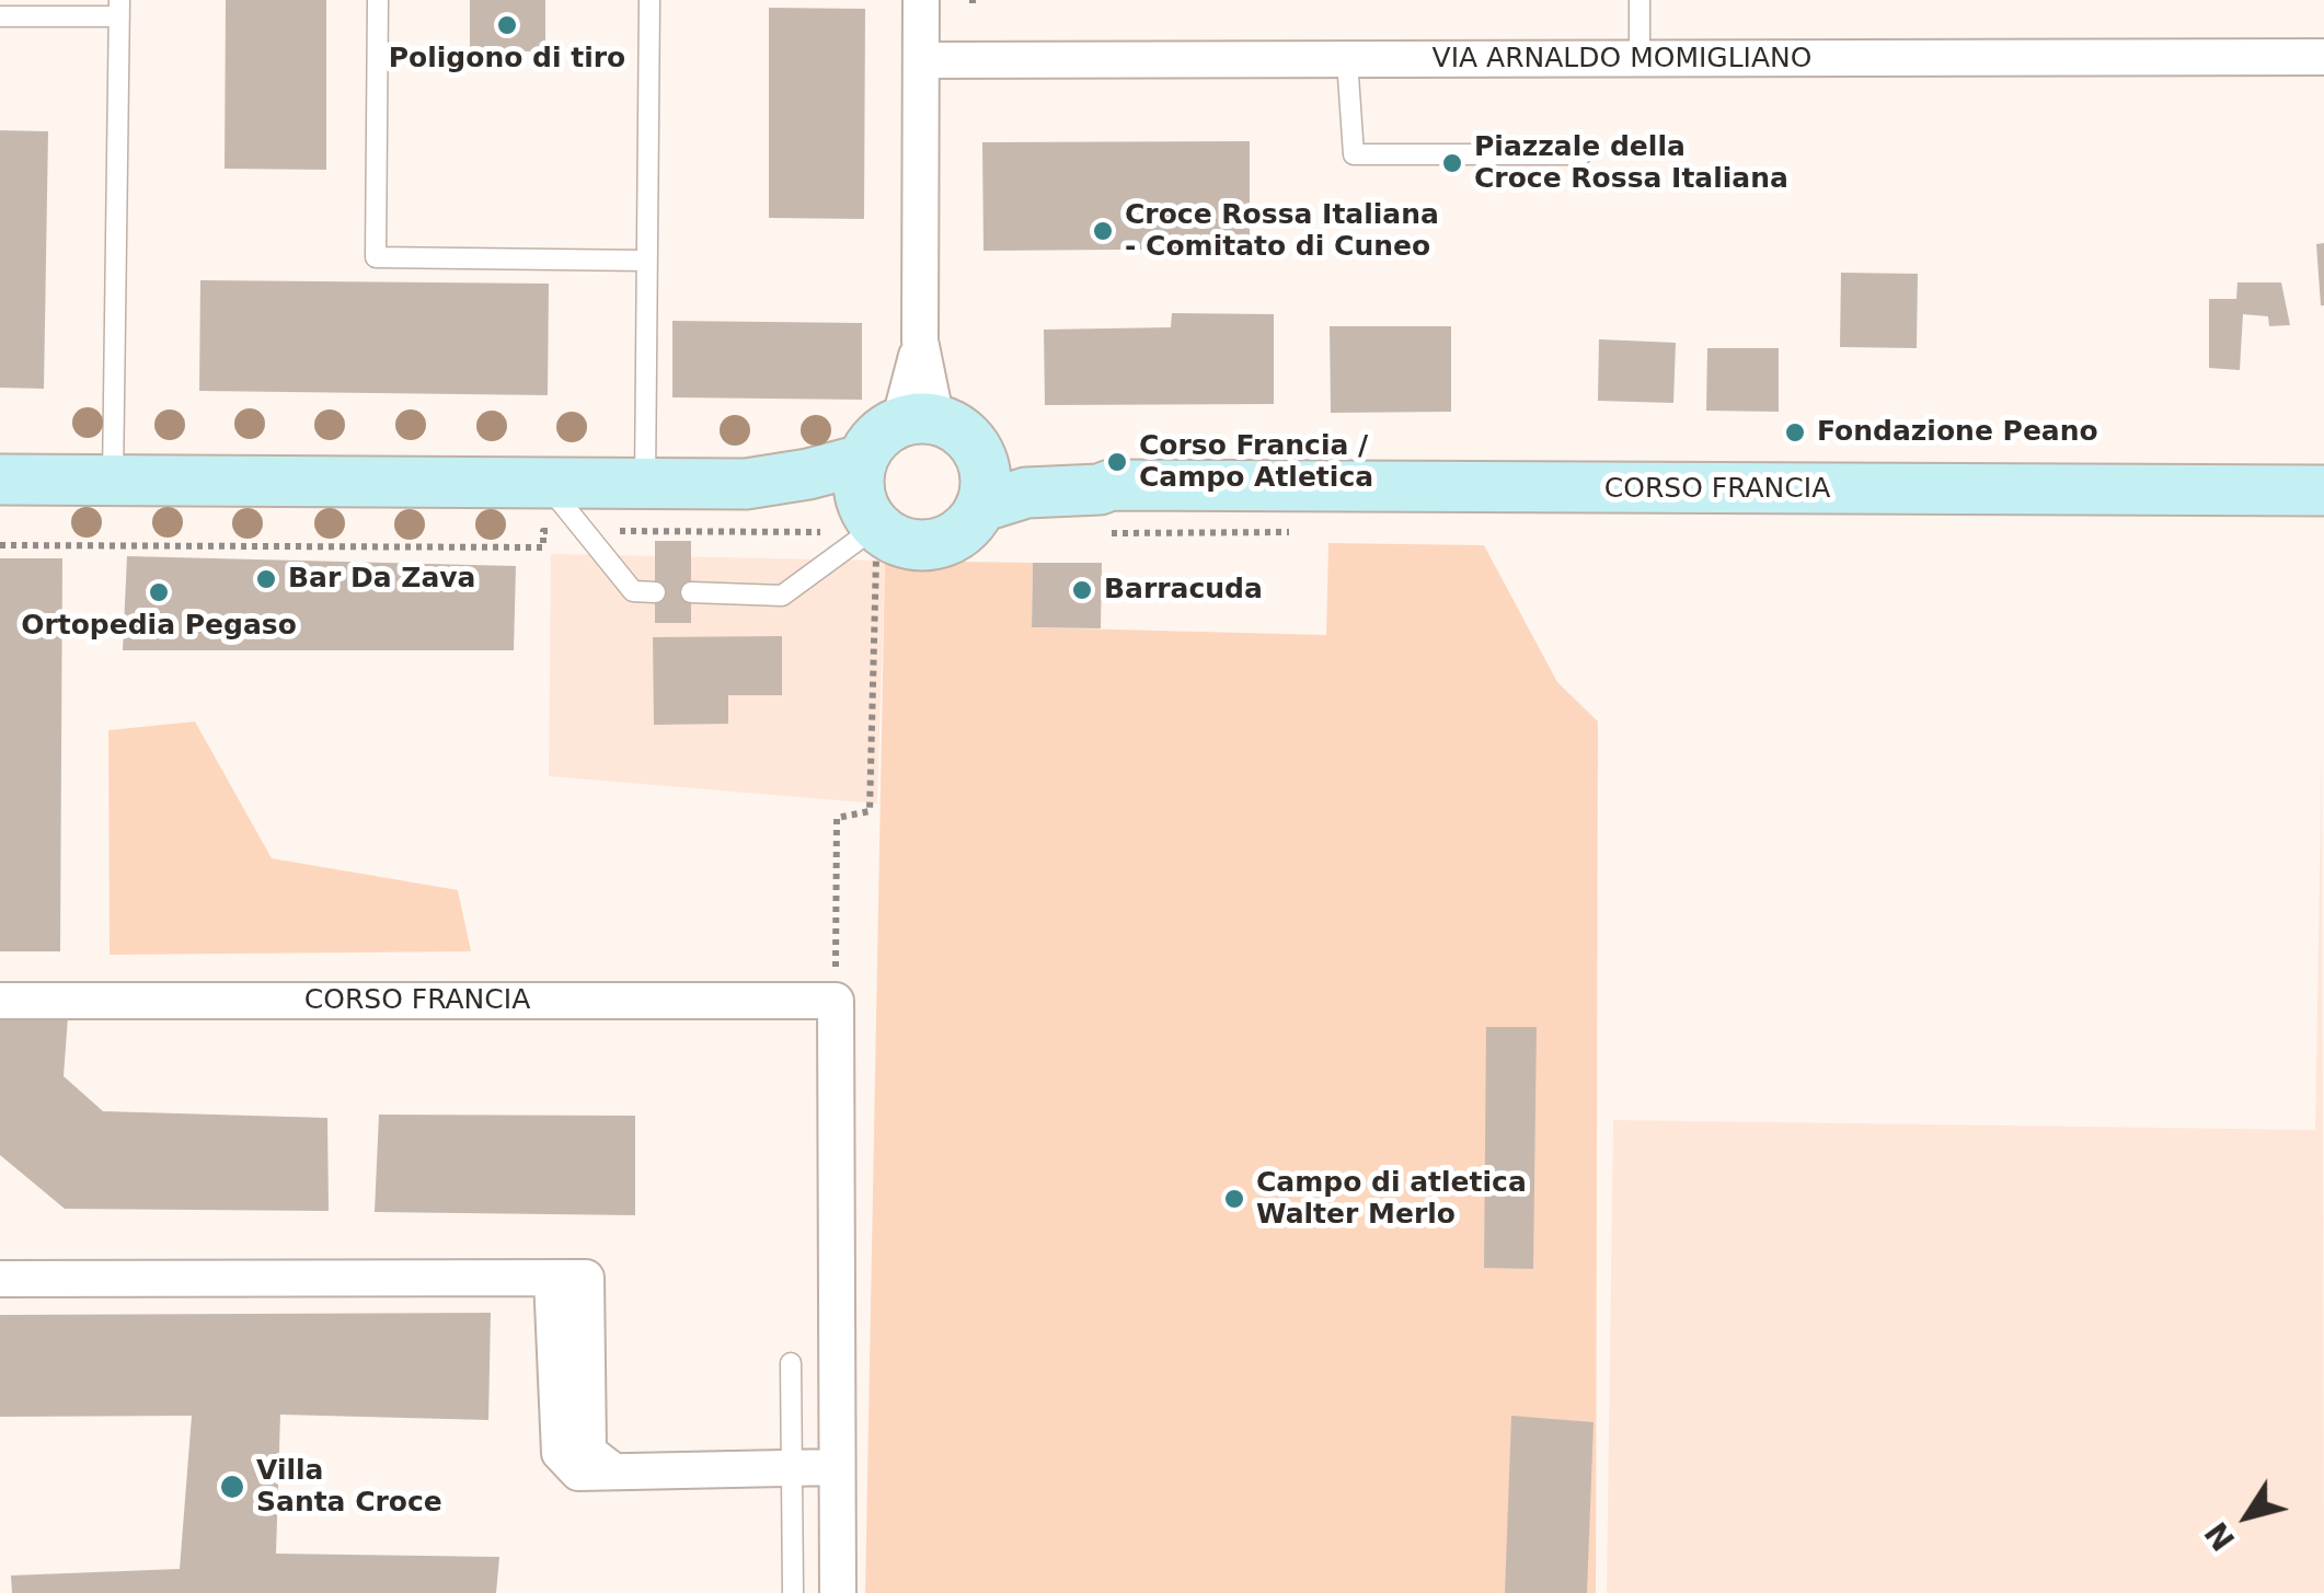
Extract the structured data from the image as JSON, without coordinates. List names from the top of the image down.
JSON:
{
  "streets": {
    "main road": ["CORSO FRANCIA"],
    "street": ["VIA ARNALDO MOMIGLIANO"]
  },
  "places": [
    "Poligono di tiro",
    "Piazzale della Croce Rossa Italiana",
    "Croce Rossa Italiana - Comitato di Cuneo",
    "Fondazione Peano",
    "Corso Francia / Campo Atletica",
    "Bar Da Zava",
    "Barracuda",
    "Ortopedia Pegaso",
    "Campo di atletica Walter Merlo",
    "Villa Santa Croce"
  ],
  "north": "bottom left"
}
